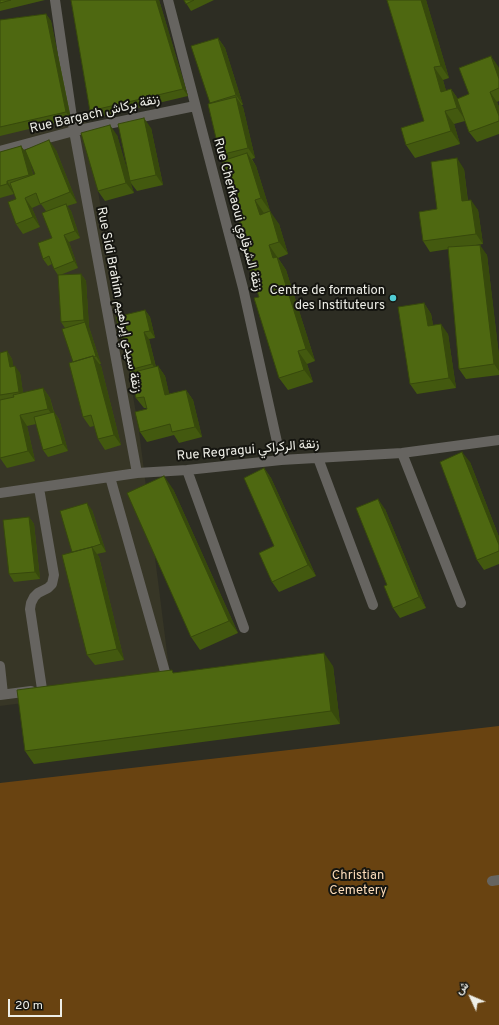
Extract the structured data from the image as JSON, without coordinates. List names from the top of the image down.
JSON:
{
  "streets": {
    "street": [
      "Rue Bargach زنقة بركاش",
      "Rue Cherkaoui زنقة الشرقاوي",
      "Rue Sidi Brahim زنقة سيدي إبراهيم",
      "Rue Regragui زنقة الركراكي"
    ]
  },
  "crossings": [
    ["Rue Bargach زنقة بركاش", "Rue Cherkaoui زنقة الشرقاوي"],
    ["Rue Bargach زنقة بركاش", "Rue Sidi Brahim زنقة سيدي إبراهيم"],
    ["Rue Cherkaoui زنقة الشرقاوي", "Rue Regragui زنقة الركراكي"],
    ["Rue Sidi Brahim زنقة سيدي إبراهيم", "Rue Regragui زنقة الركراكي"]
  ],
  "parks": ["Christian Cemetery"],
  "places": ["Centre de formation des Instituteurs"],
  "scale_bar": "20 m",
  "north": "top left"
}
